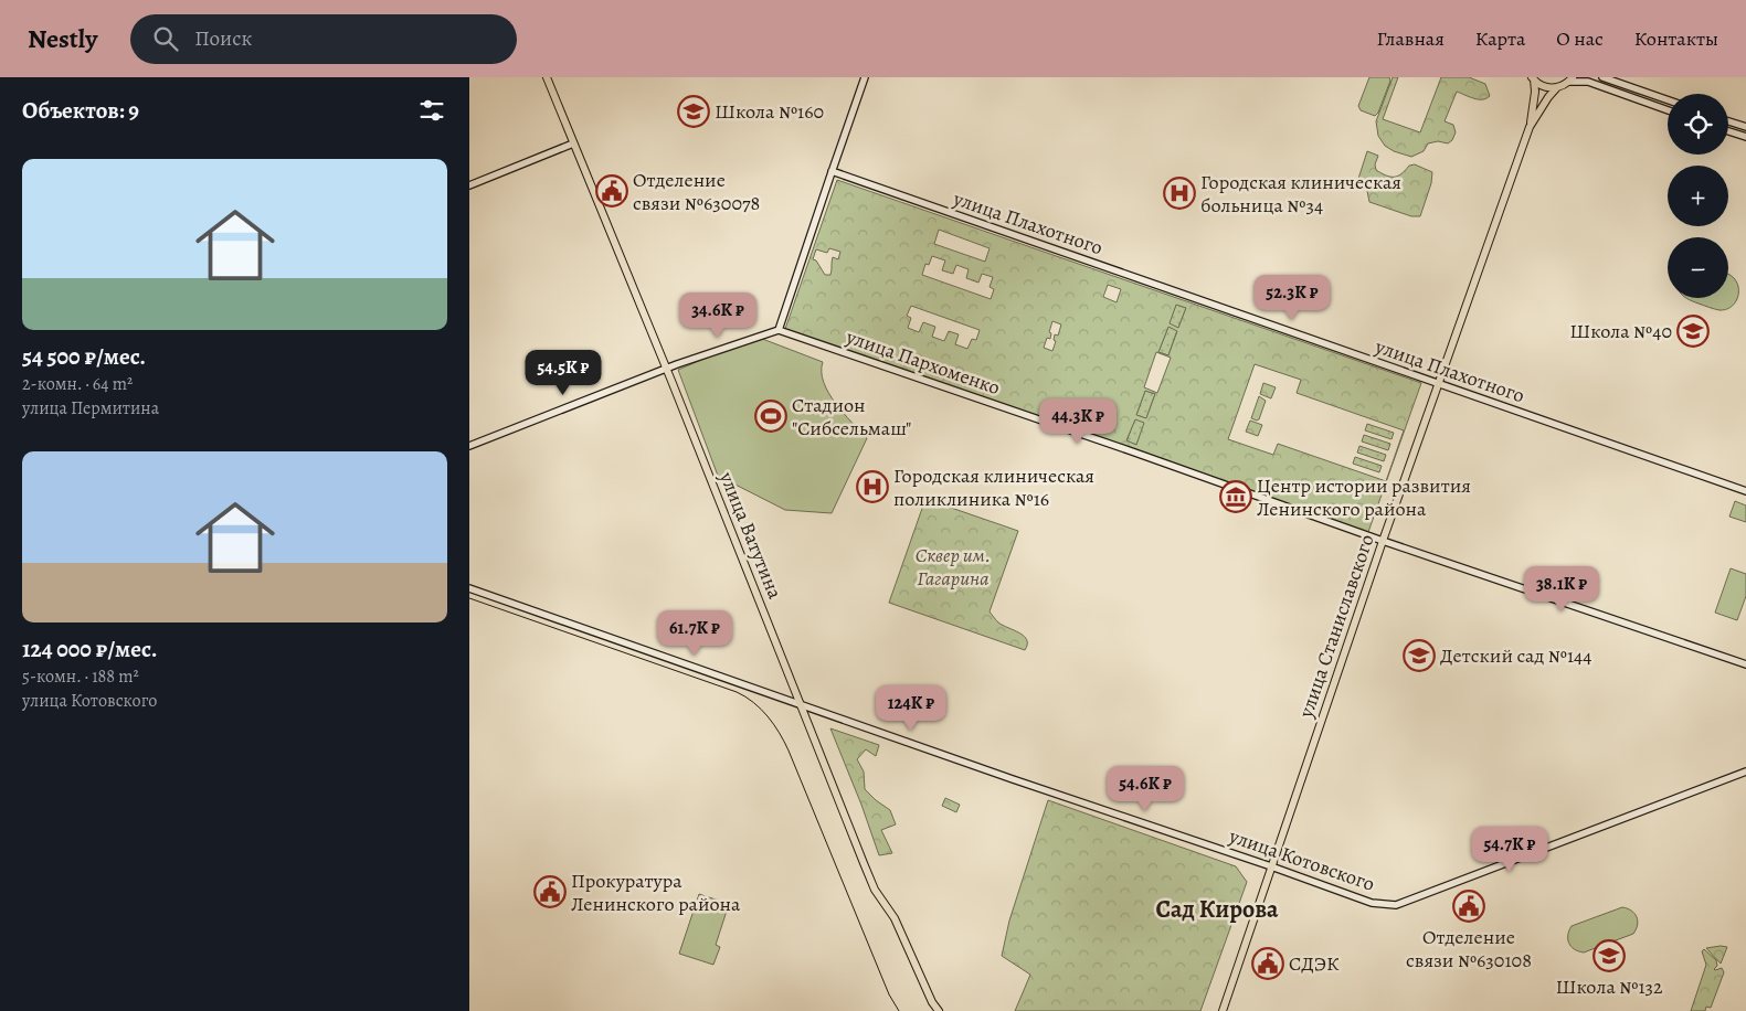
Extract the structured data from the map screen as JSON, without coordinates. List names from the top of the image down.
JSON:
{
  "streets": {
    "main road": ["улица Ватутина", "улица Станиславского"],
    "street": ["улица Плахотного", "улица Пархоменко", "улица Котовского"]
  },
  "crossings": [
    ["улица Плахотного", "улица Станиславского"],
    ["улица Пархоменко", "улица Станиславского"],
    ["улица Ватутина", "улица Котовского"],
    ["улица Станиславского", "улица Котовского"]
  ],
  "districts": ["Сад Кирова"],
  "parks": ["Сквер им. Гагарина"],
  "places": {
    "school or university": [
      "Школа №160",
      "Школа №40",
      "Детский сад №144",
      "Школа №132"
    ],
    "public building": [
      "Отделение связи №630078",
      "Прокуратура Ленинского района",
      "Отделение связи №630108",
      "СДЭК"
    ],
    "hospital": ["Городская клиническая больница №34", "Городская клиническая поликлиника №16"],
    "sports": ["Стадион \"Сибсельмаш\""],
    "museum": ["Центр истории развития Ленинского района"]
  },
  "page": {
    "header": "Nestly",
    "search": "Поиск",
    "nav": [
      "Главная",
      "Карта",
      "О нас",
      "Контакты"
    ],
    "heading": "Объектов: 9",
    "map_buttons": ["+", "−"],
    "list": [
      {
        "name": "54 500 ₽/мес.",
        "note": "2-комн. · 64 m² · улица Пермитина"
      },
      {
        "name": "124 000 ₽/мес.",
        "note": "5-комн. · 188 m² · улица Котовского"
      }
    ],
    "price": [
      "52.3K ₽",
      "34.6K ₽",
      "54.5K ₽",
      "44.3K ₽",
      "38.1K ₽",
      "61.7K ₽",
      "124K ₽",
      "54.6K ₽",
      "54.7K ₽"
    ]
  }
}
